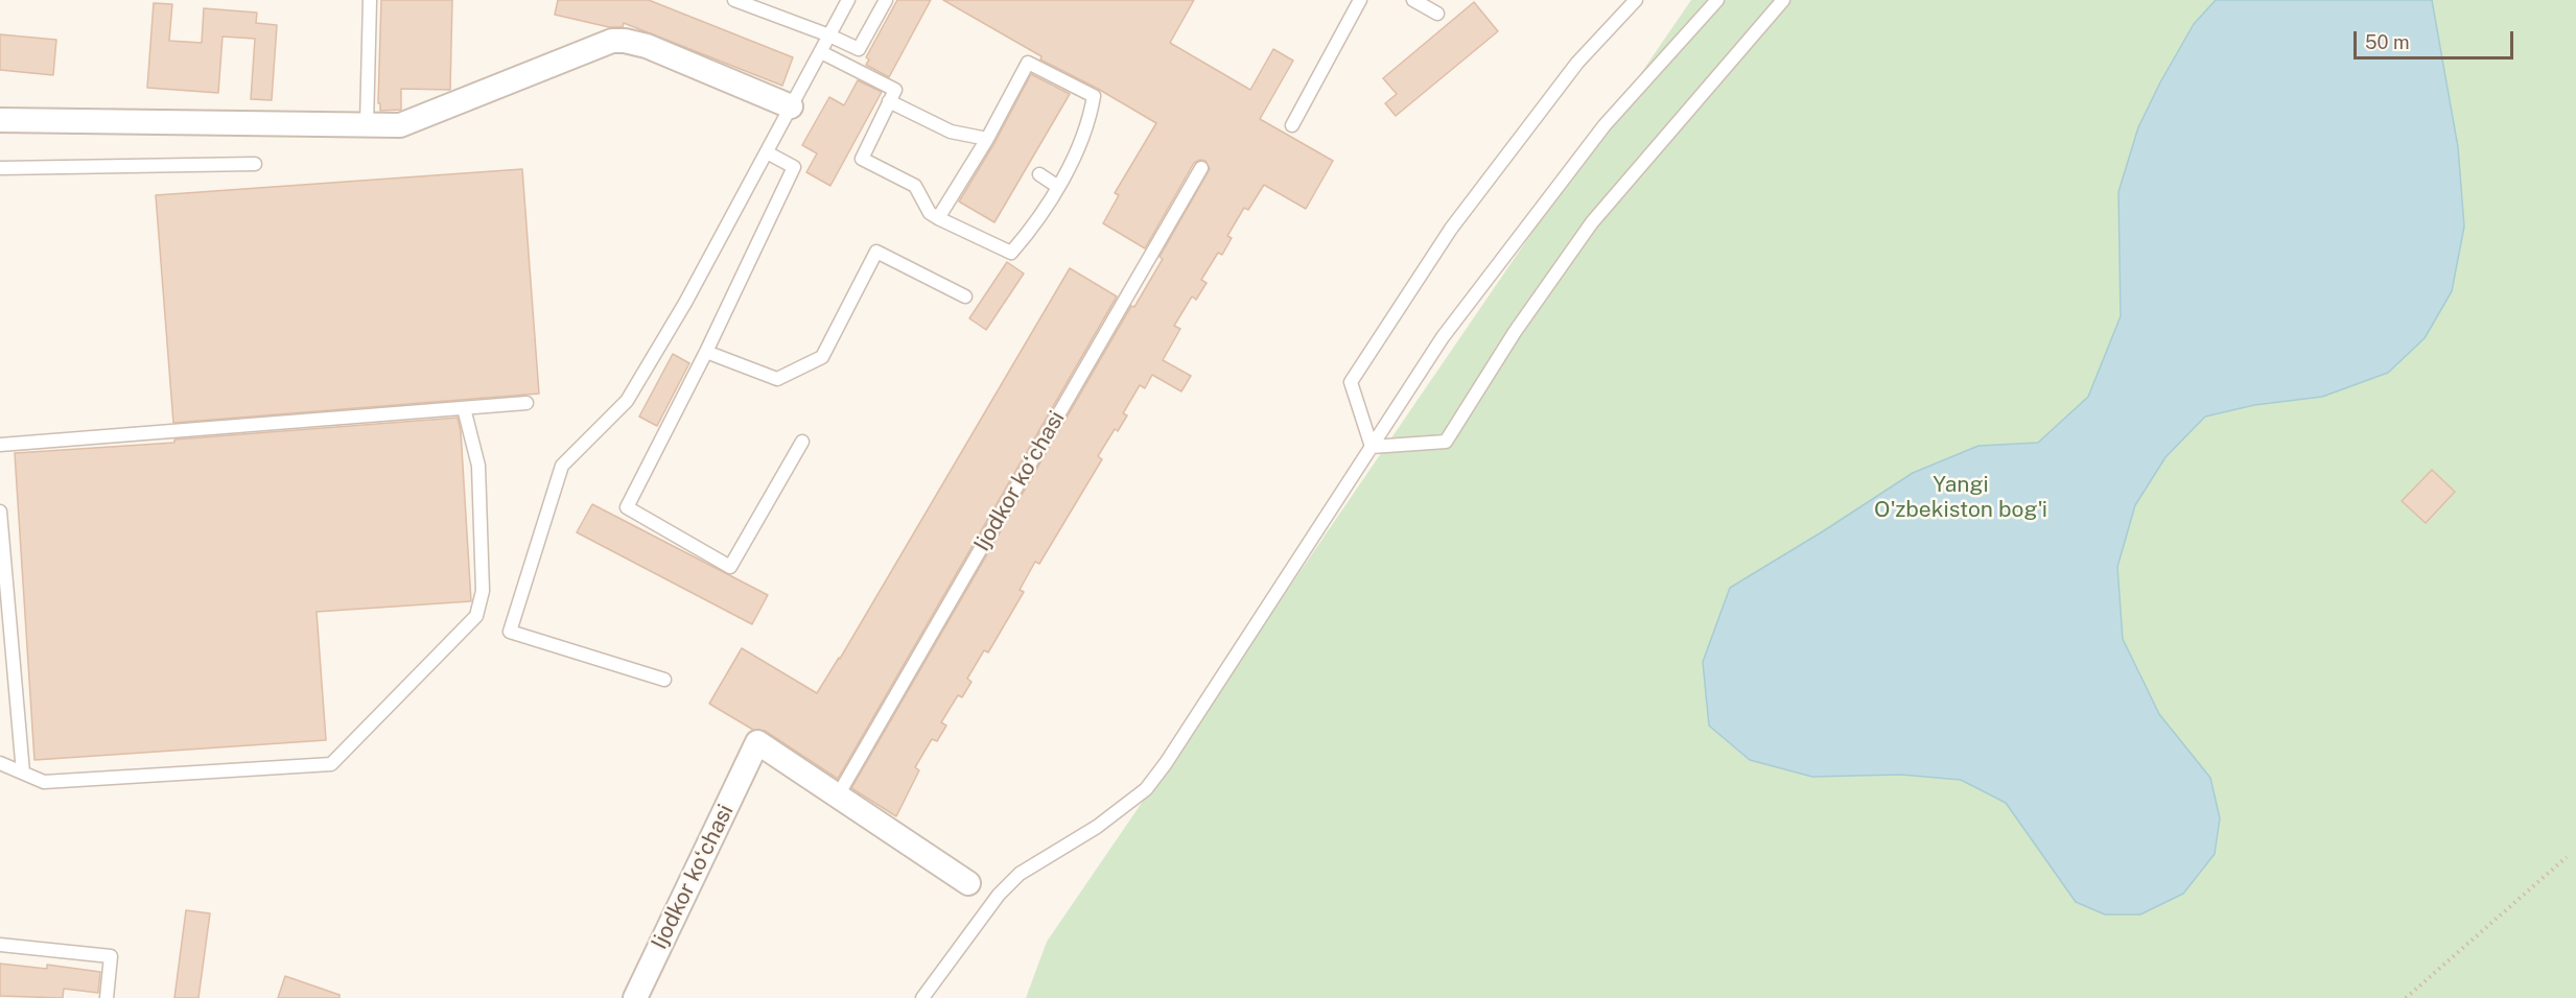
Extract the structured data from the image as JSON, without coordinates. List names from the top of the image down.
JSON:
{
  "streets": {
    "street": ["Ijodkor koʻchasi"]
  },
  "parks": ["Yangi O'zbekiston bog'i"],
  "scale_bar": "50 m"
}
